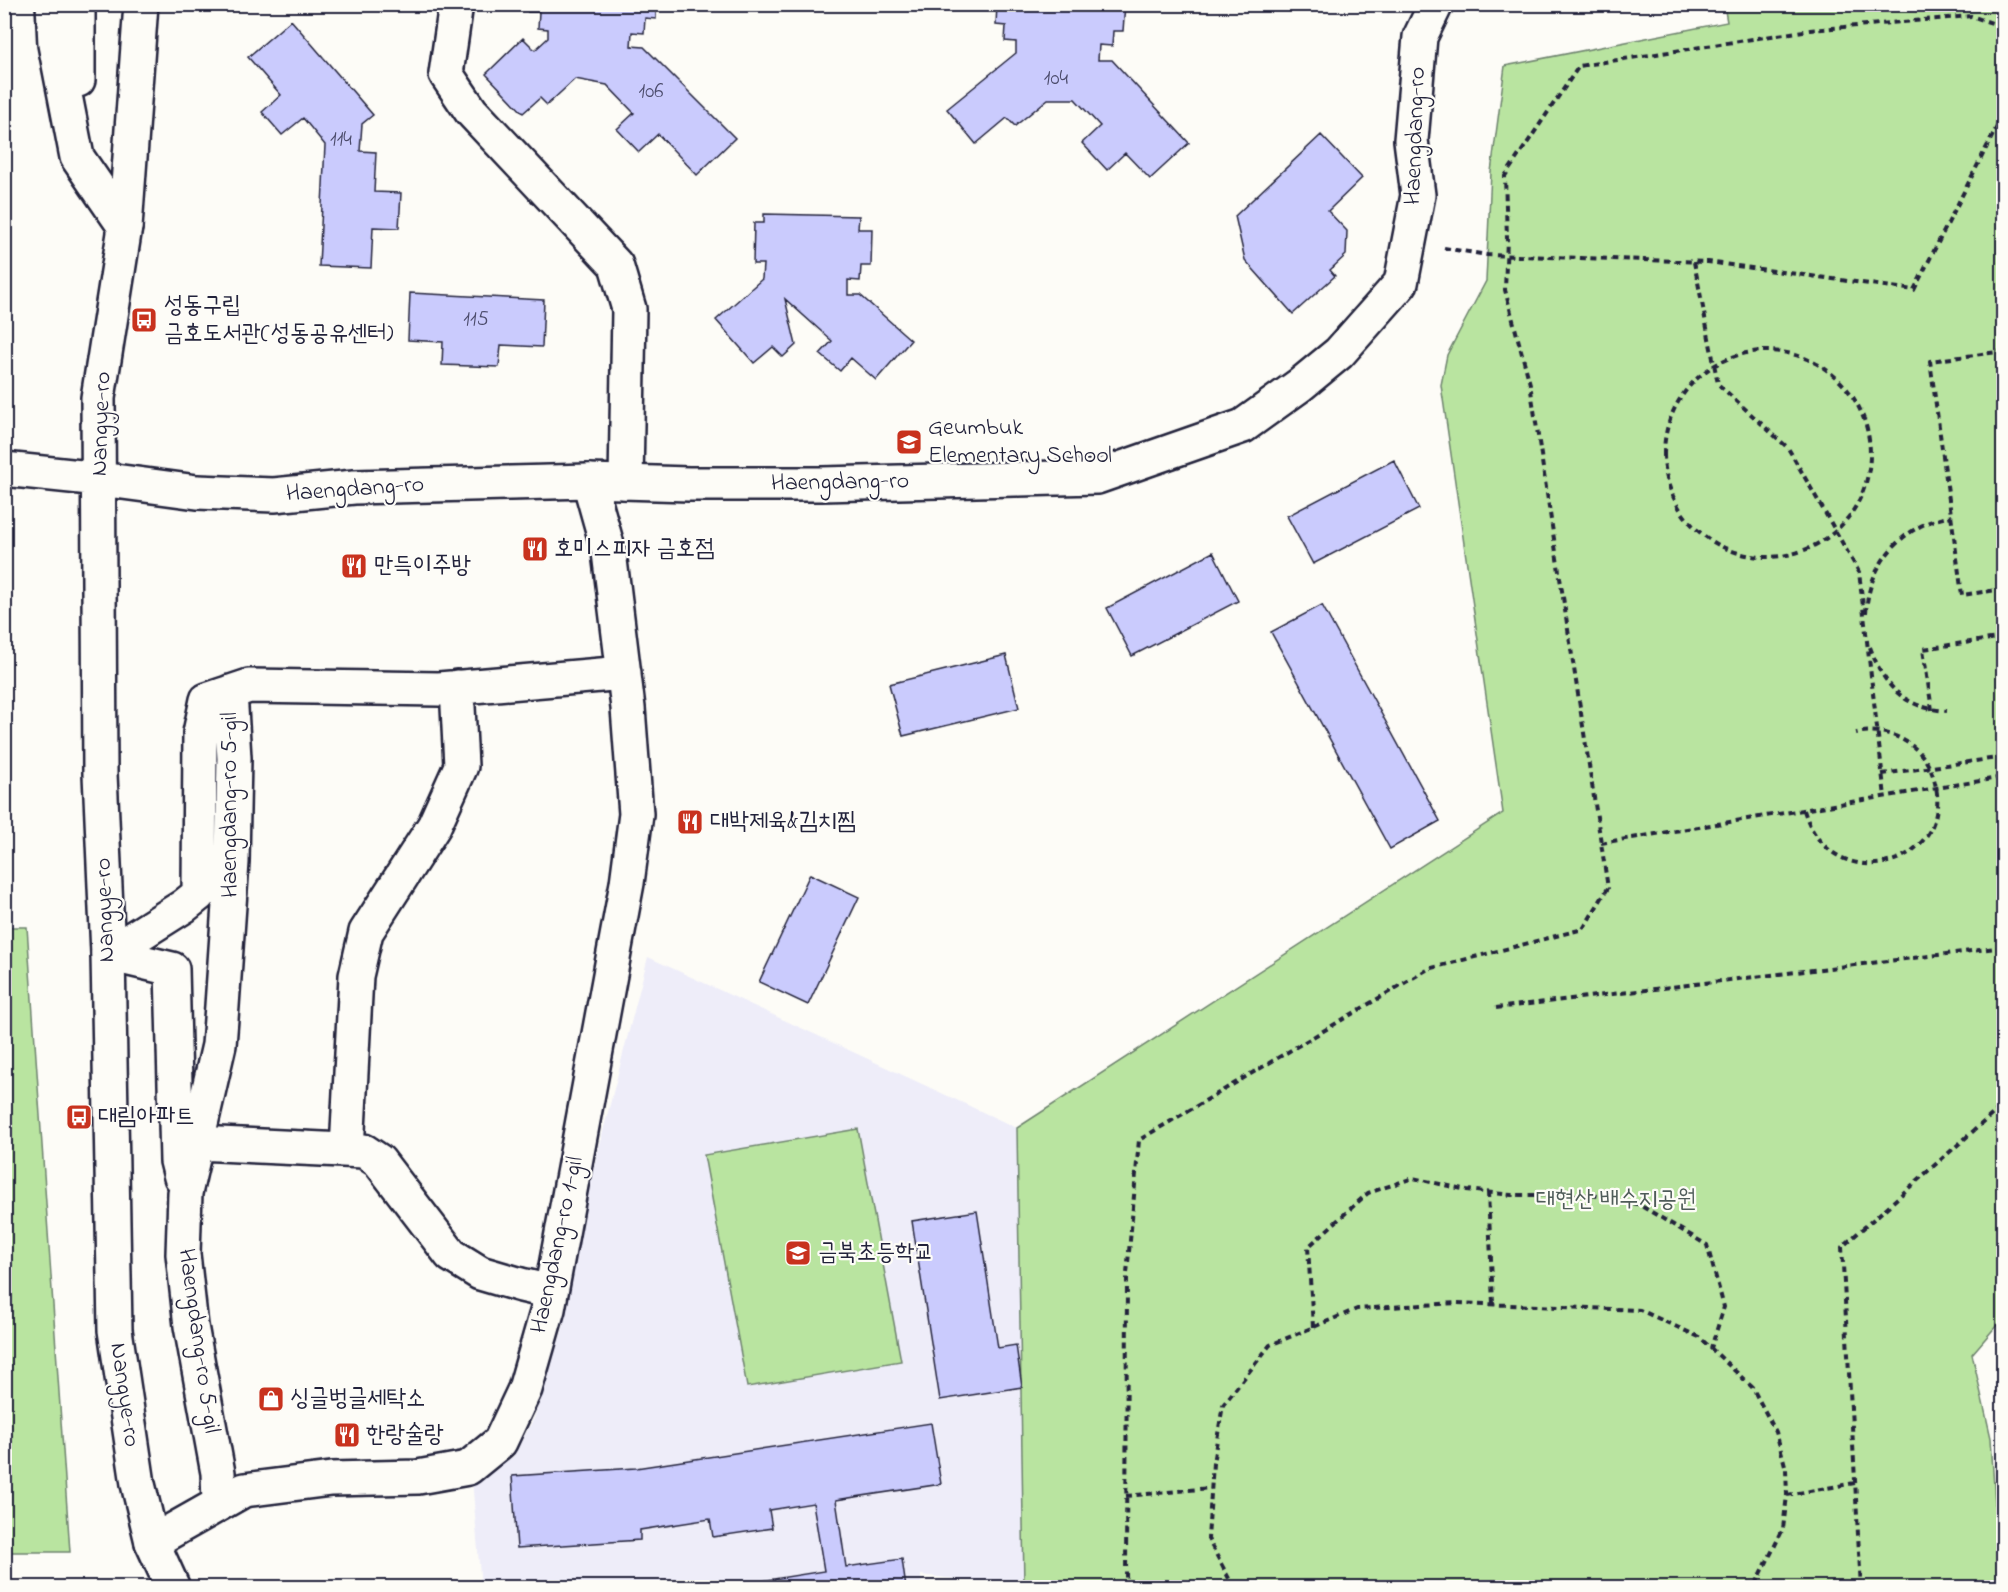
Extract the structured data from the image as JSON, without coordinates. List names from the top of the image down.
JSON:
{
  "streets": {
    "street": [
      "Haengdang-ro",
      "Nangye-ro",
      "Haengdang-ro 5-gil",
      "Haengdang-ro 1-gil"
    ]
  },
  "crossings": [
    ["Haengdang-ro", "Nangye-ro"],
    ["Haengdang-ro", "Haengdang-ro 1-gil"],
    ["Nangye-ro", "Haengdang-ro 1-gil"],
    ["Haengdang-ro 5-gil", "Haengdang-ro 1-gil"]
  ],
  "parks": ["대현산 배수지공원"],
  "places": {
    "bus stop": ["성동구립 금호도서관(성동공유센터)", "대림아파트"],
    "school or university": ["Geumbuk Elementary School", "금북초등학교"],
    "restaurant": [
      "호미스피자 금호점",
      "만득이주방",
      "대박제육&김치찜",
      "한랑술랑"
    ],
    "shop": ["싱글벙글세탁소"]
  },
  "house_numbers": [
    "104",
    "106",
    "114",
    "115"
  ]
}
